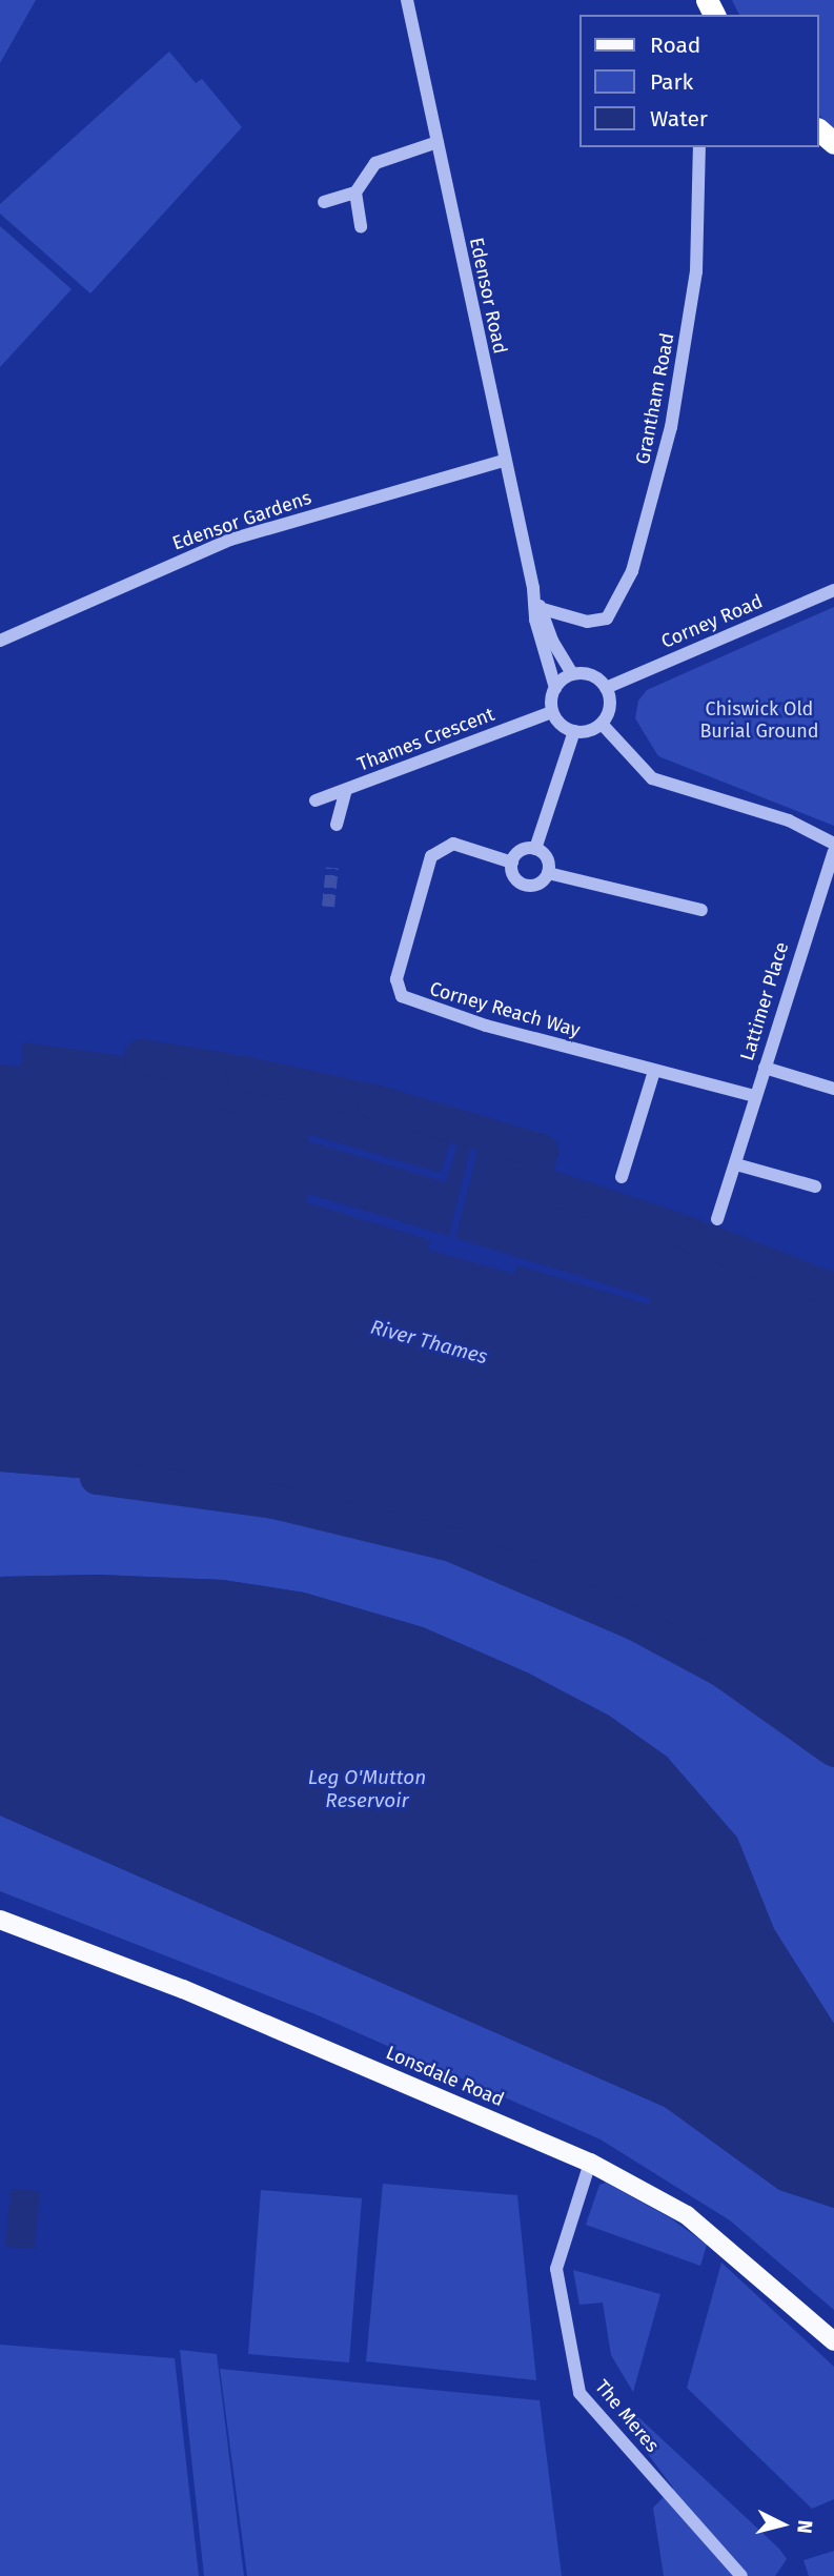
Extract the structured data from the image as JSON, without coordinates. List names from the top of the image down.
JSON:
{
  "streets": {
    "main road": ["Lonsdale Road"],
    "street": [
      "Edensor Road",
      "Grantham Road",
      "Edensor Gardens",
      "Corney Road",
      "Thames Crescent",
      "Lattimer Place",
      "Corney Reach Way",
      "The Meres"
    ]
  },
  "crossings": [
    ["Edensor Road", "Grantham Road"],
    ["Edensor Road", "Edensor Gardens"],
    ["Edensor Road", "Corney Road"],
    ["Edensor Road", "Thames Crescent"],
    ["Corney Road", "Thames Crescent"],
    ["Lattimer Place", "Corney Reach Way"],
    ["Lonsdale Road", "The Meres"]
  ],
  "water": ["River Thames", "Leg O'Mutton Reservoir"],
  "parks": ["Chiswick Old Burial Ground"],
  "legend": ["Road", "Park", "Water"],
  "north": "right"
}
